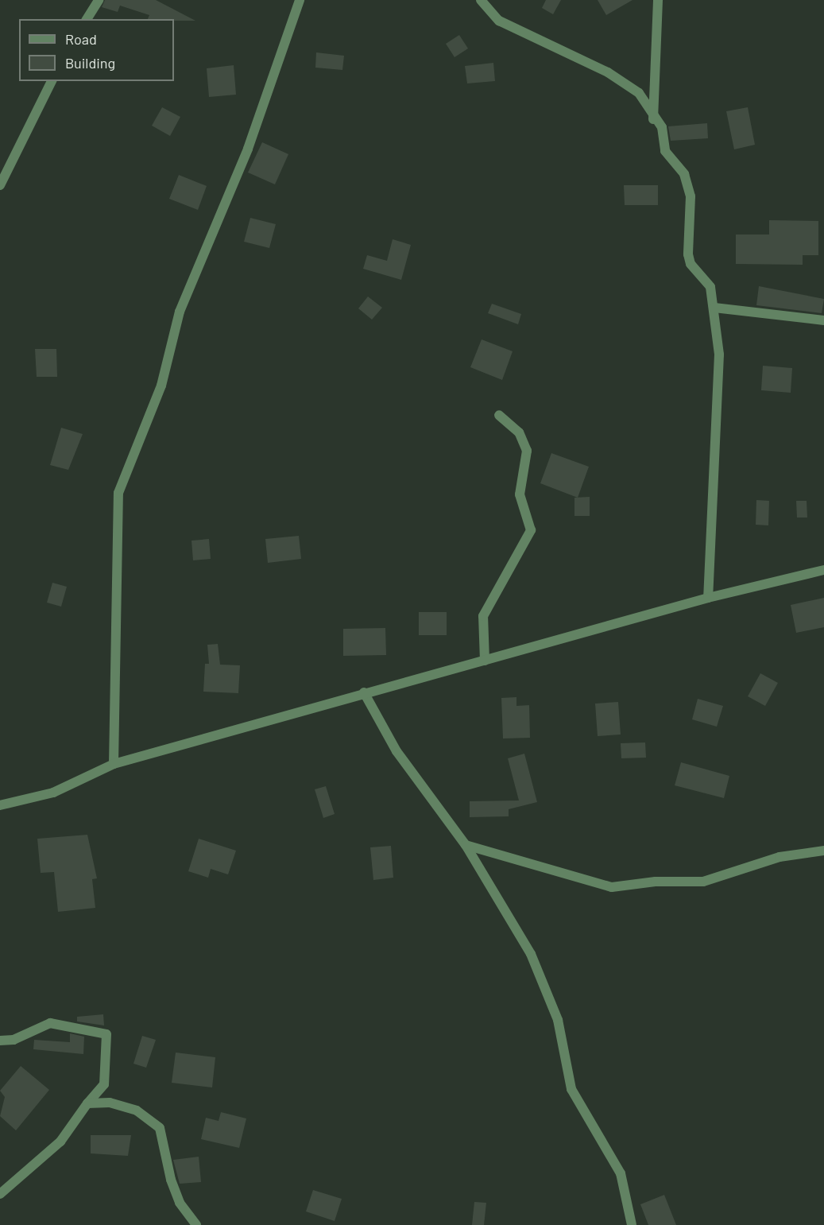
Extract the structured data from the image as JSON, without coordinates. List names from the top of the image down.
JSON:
{
  "legend": ["Road", "Building"]
}
